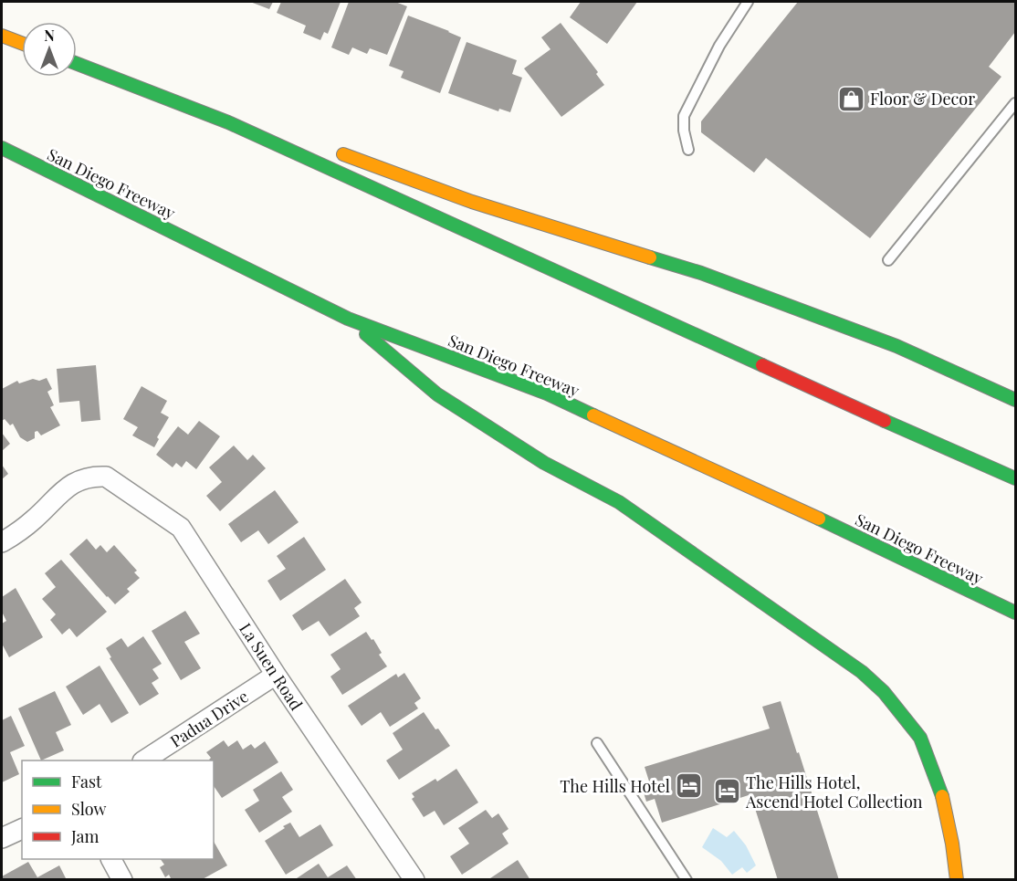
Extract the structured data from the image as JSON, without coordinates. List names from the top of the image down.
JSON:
{
  "streets": {
    "highway": ["San Diego Freeway"],
    "street": ["La Suen Road", "Padua Drive"]
  },
  "crossings": [
    ["La Suen Road", "Padua Drive"]
  ],
  "places": {
    "shop": ["Floor & Decor"],
    "hotel": ["The Hills Hotel", "The Hills Hotel, Ascend Hotel Collection"]
  },
  "legend": ["Fast", "Slow", "Jam"],
  "north": "top"
}
